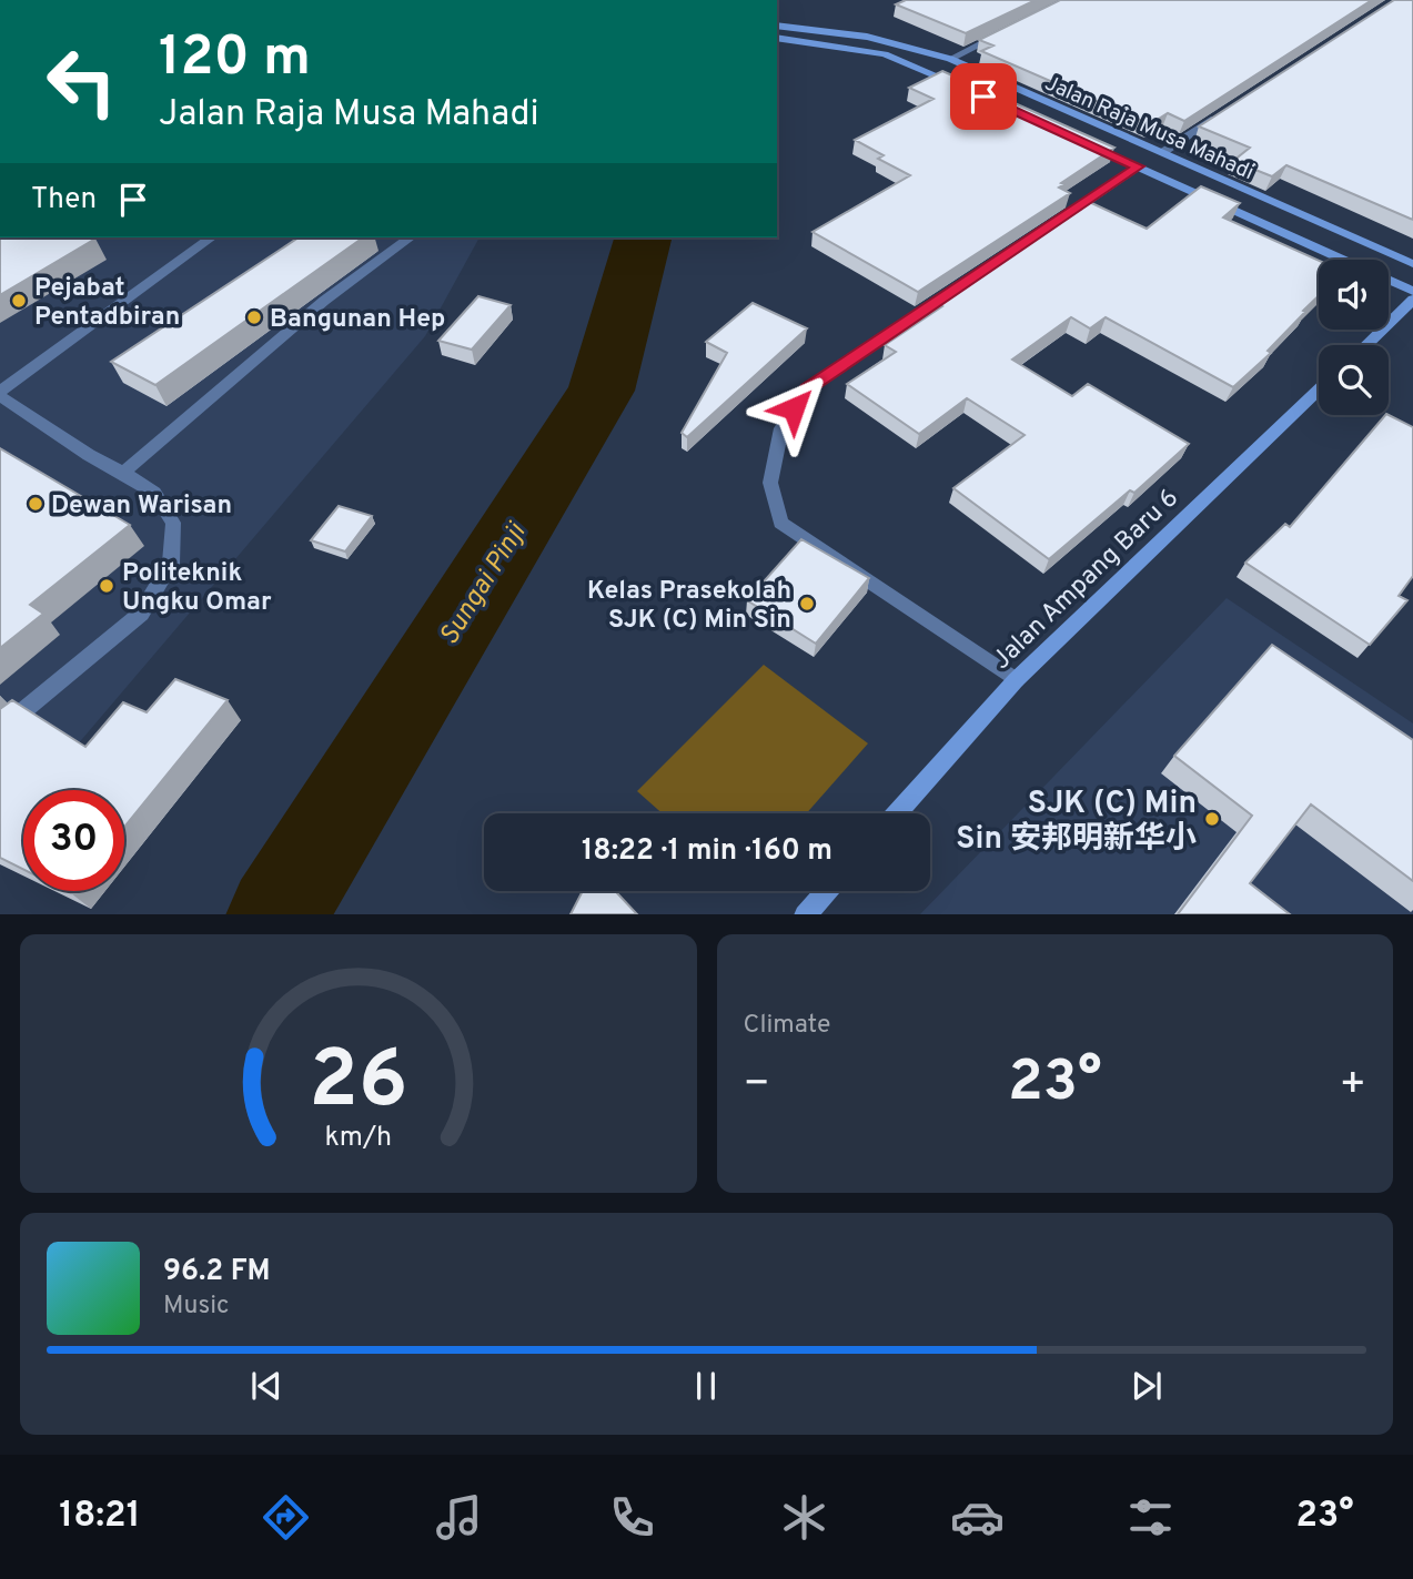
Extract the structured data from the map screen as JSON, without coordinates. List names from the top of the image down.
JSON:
{
  "streets": {
    "main road": ["Jalan Raja Musa Mahadi", "Jalan Ampang Baru 6"]
  },
  "water": ["Sungai Pinji"],
  "places": [
    "Pejabat Pentadbiran",
    "Bangunan Hep",
    "Dewan Warisan",
    "Politeknik Ungku Omar",
    "Kelas Prasekolah SJK (C) Min Sin",
    "SJK (C) Min Sin 安邦明新华小"
  ],
  "page": {
    "turn": ["120 m", "Jalan Raja Musa Mahadi"],
    "then": "Then",
    "limit": "30",
    "trip": "18:22 · 1 min · 160 m",
    "tile": "Climate",
    "heat": ["−", "23°", "+"],
    "song": ["96.2 FM", "Music"],
    "tabs": ["18:21", "23°"],
    "gauge": ["26", "km/h"]
  }
}
